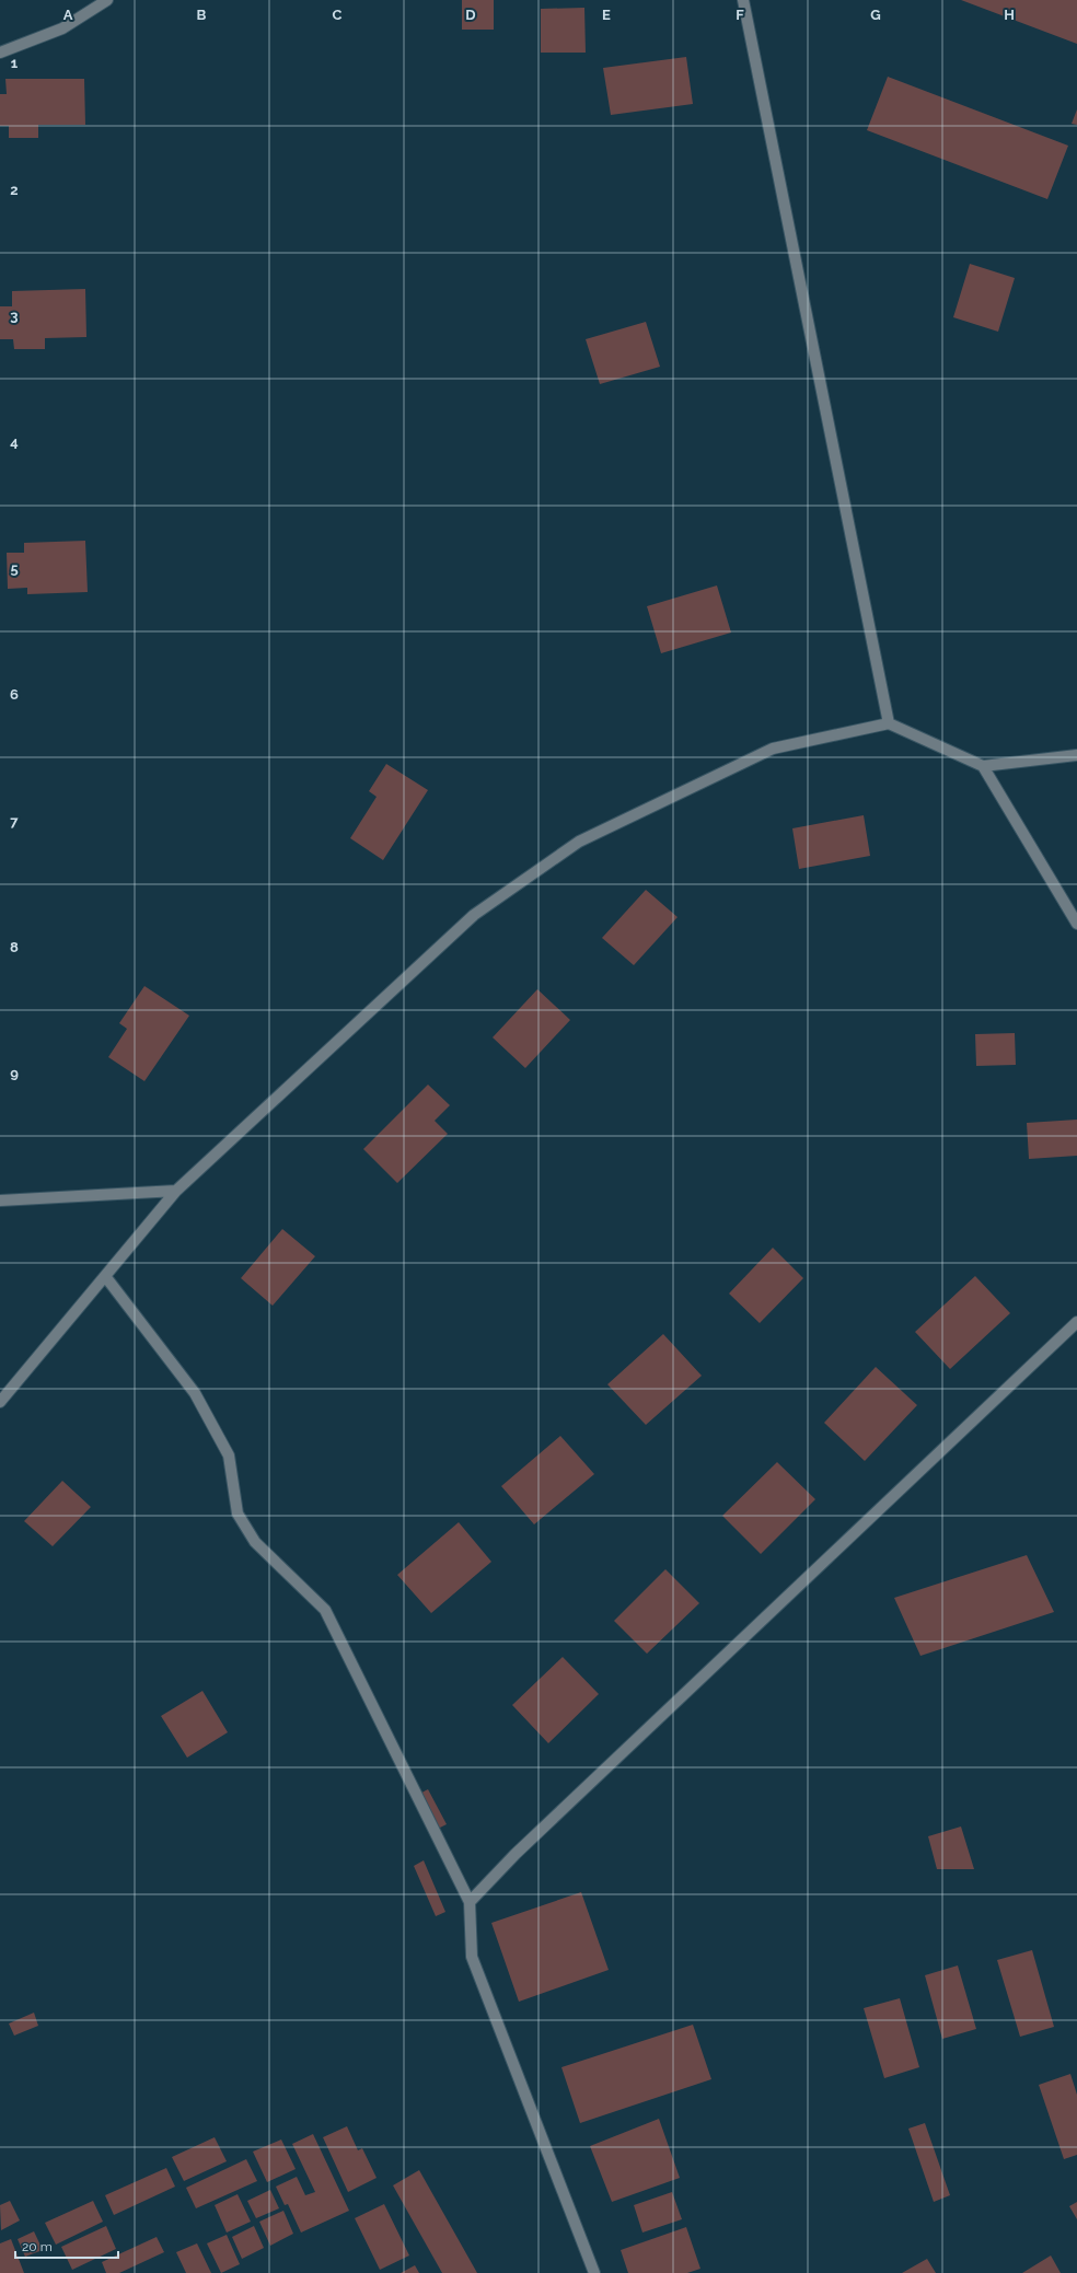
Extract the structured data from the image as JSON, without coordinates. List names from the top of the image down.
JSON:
{
  "scale_bar": "20 m",
  "grid": {
    "columns": [
      "A",
      "B",
      "C",
      "D",
      "E",
      "F",
      "G",
      "H"
    ],
    "rows": [
      "1",
      "2",
      "3",
      "4",
      "5",
      "6",
      "7",
      "8",
      "9"
    ]
  }
}
